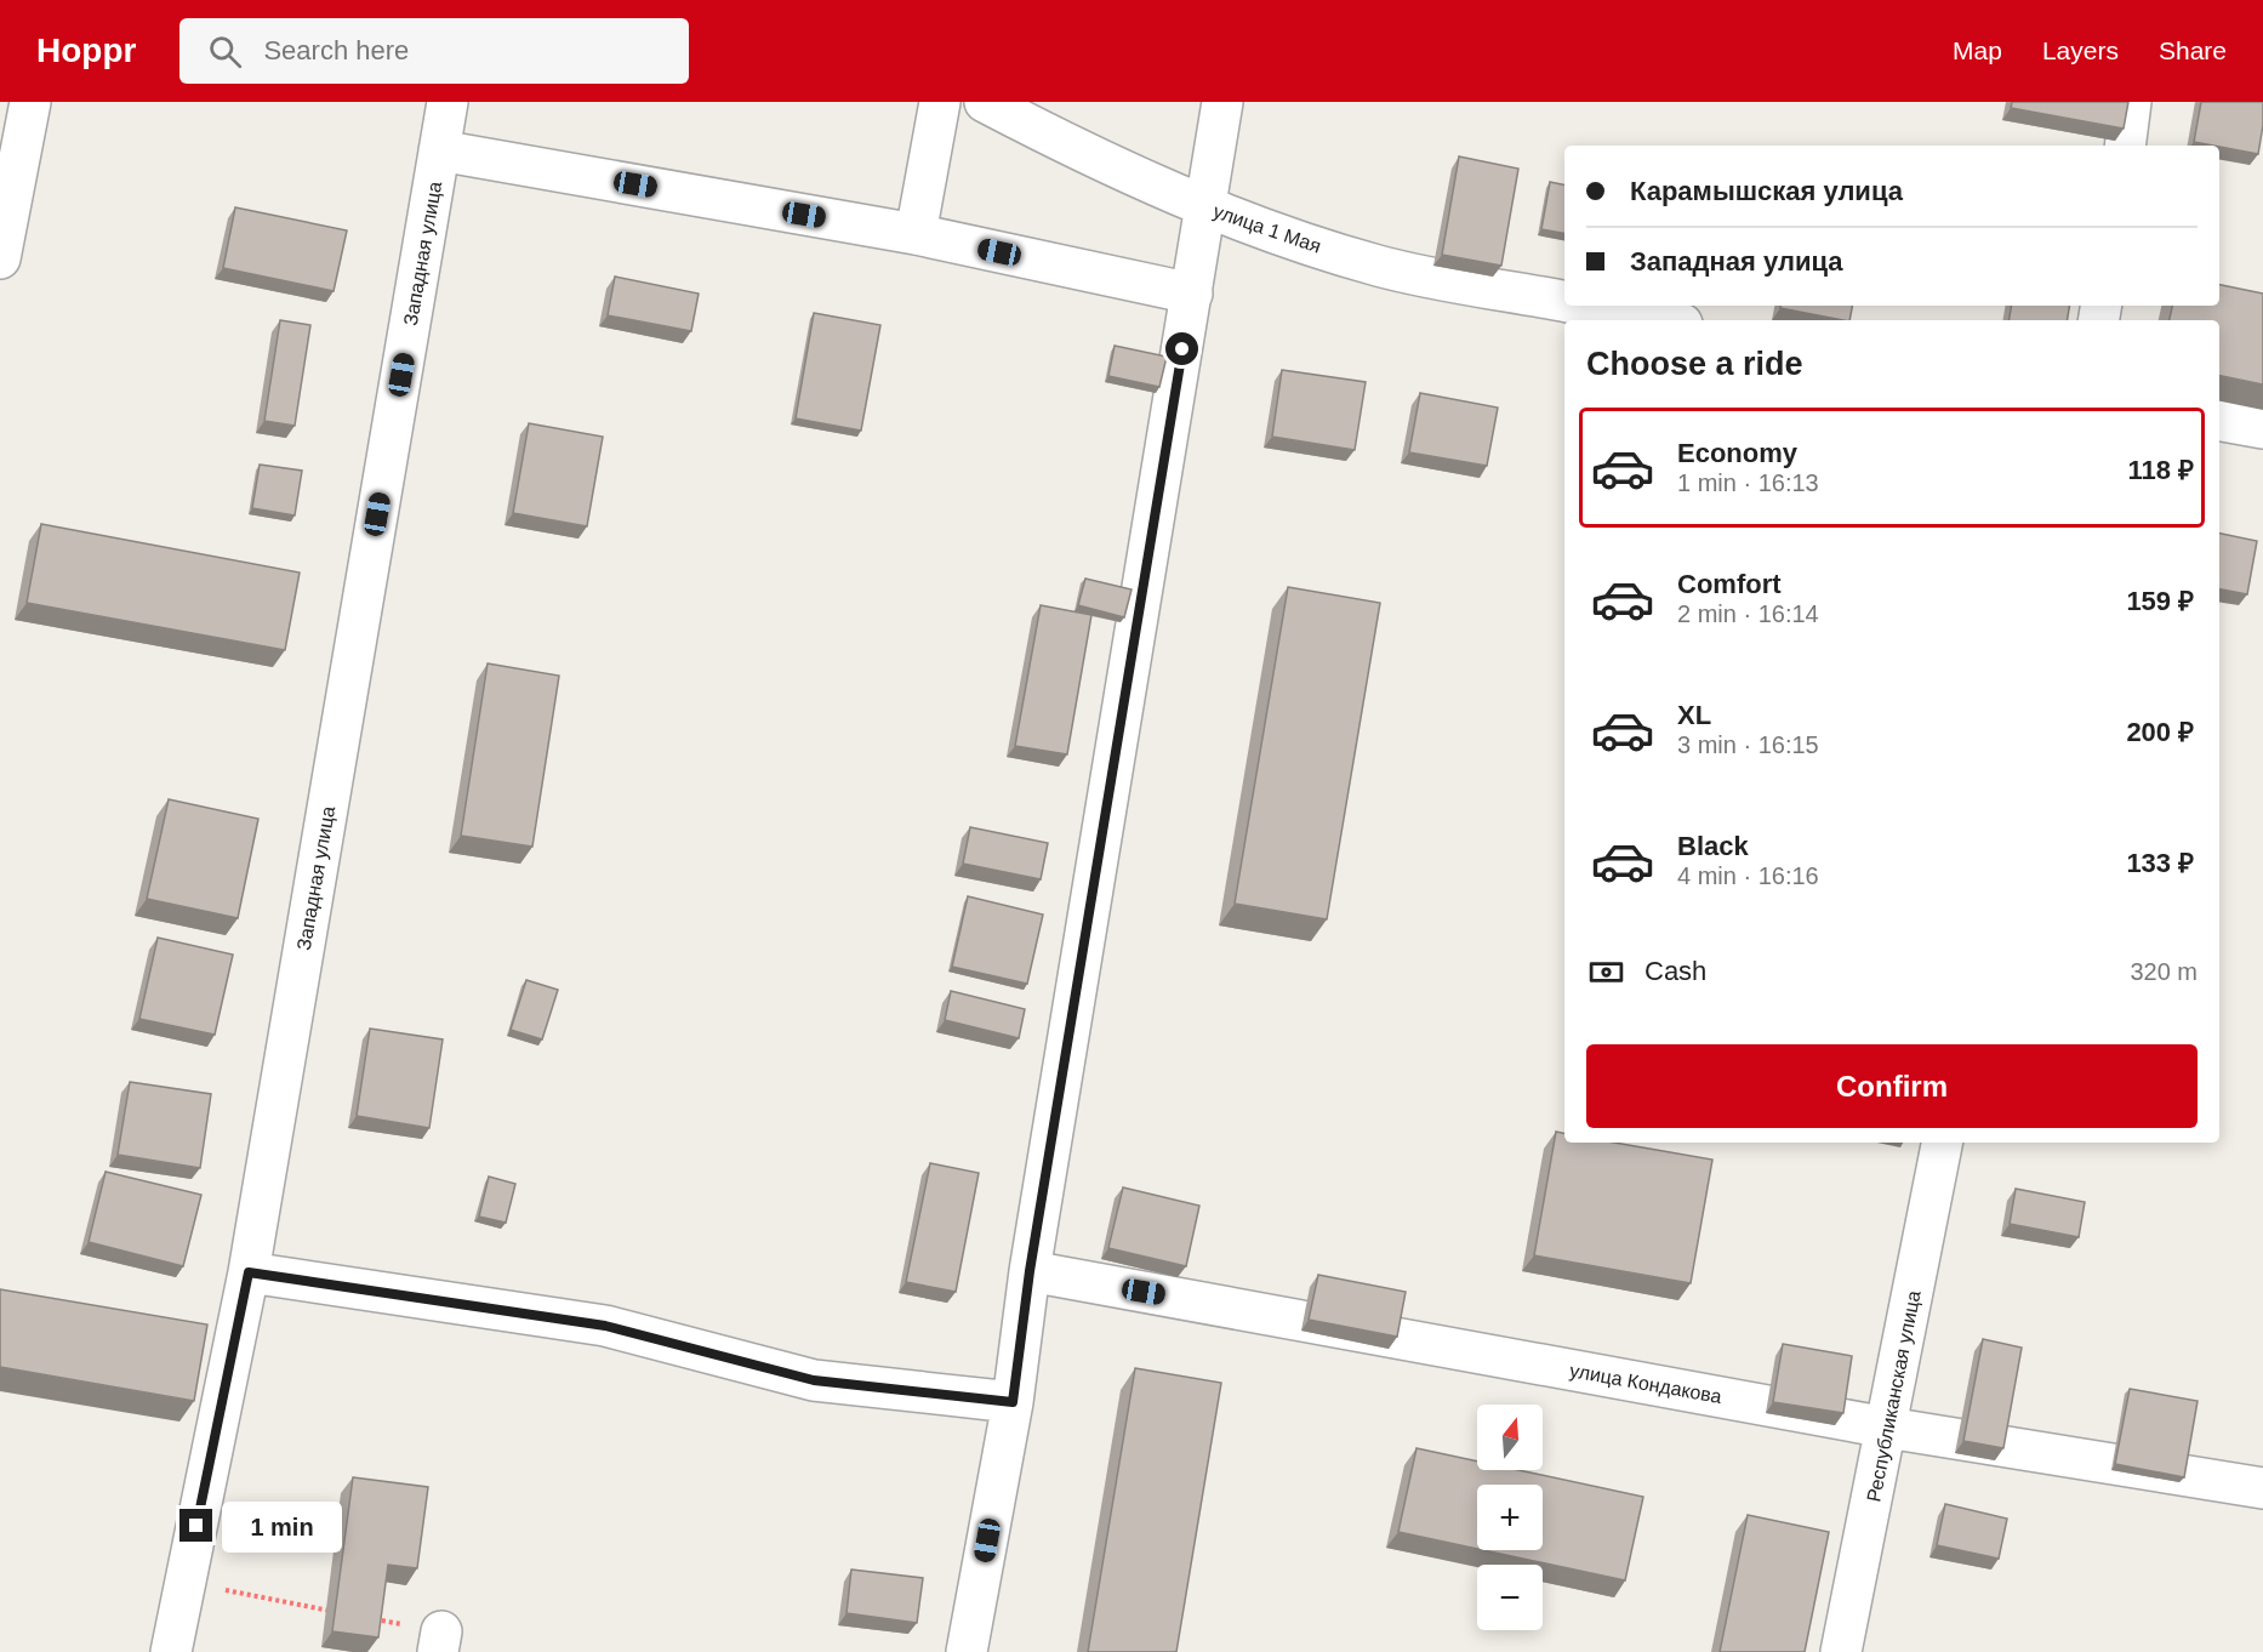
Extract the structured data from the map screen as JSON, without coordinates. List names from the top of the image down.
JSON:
{
  "streets": {
    "street": [
      "улица 1 Мая",
      "Западная улица",
      "улица Кондакова",
      "Республиканская улица"
    ]
  },
  "crossings": [
    ["улица Кондакова", "Республиканская улица"]
  ],
  "north": "top",
  "page": {
    "header": "Hoppr",
    "search": "Search here",
    "nav": ["Map", "Layers", "Share"],
    "banner": ["Карамышская улица", "Западная улица"],
    "heading": "Choose a ride",
    "list": [
      {
        "name": "Economy",
        "note": "1 min · 16:13",
        "value": "118 ₽"
      },
      {
        "name": "Comfort",
        "note": "2 min · 16:14",
        "value": "159 ₽"
      },
      {
        "name": "XL",
        "note": "3 min · 16:15",
        "value": "200 ₽"
      },
      {
        "name": "Black",
        "note": "4 min · 16:16",
        "value": "133 ₽"
      }
    ],
    "pay": ["Cash", "320 m"],
    "buttons": "Confirm",
    "map_buttons": ["+", "−"],
    "bubble": "1 min"
  }
}
